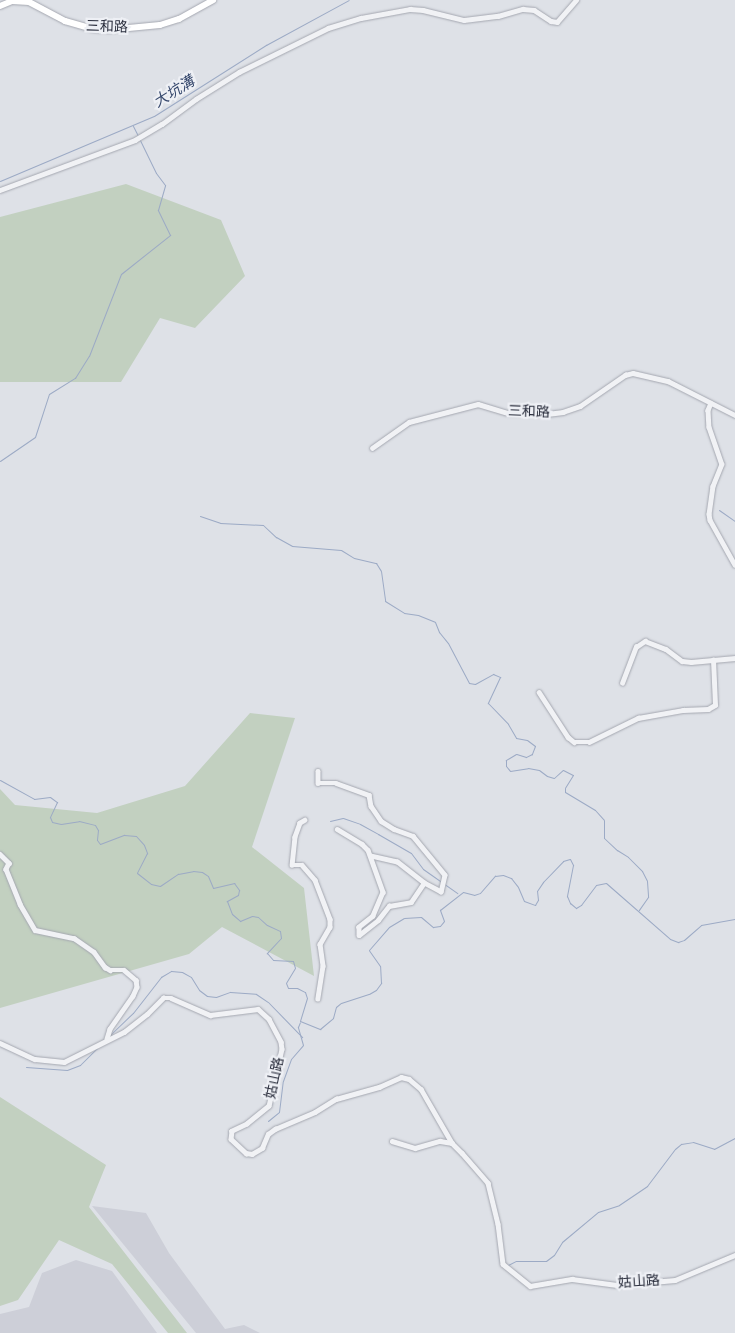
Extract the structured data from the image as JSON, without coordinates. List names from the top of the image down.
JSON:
{
  "streets": {
    "main road": ["三和路"],
    "street": ["姑山路"]
  },
  "water": ["大坑溝"]
}
